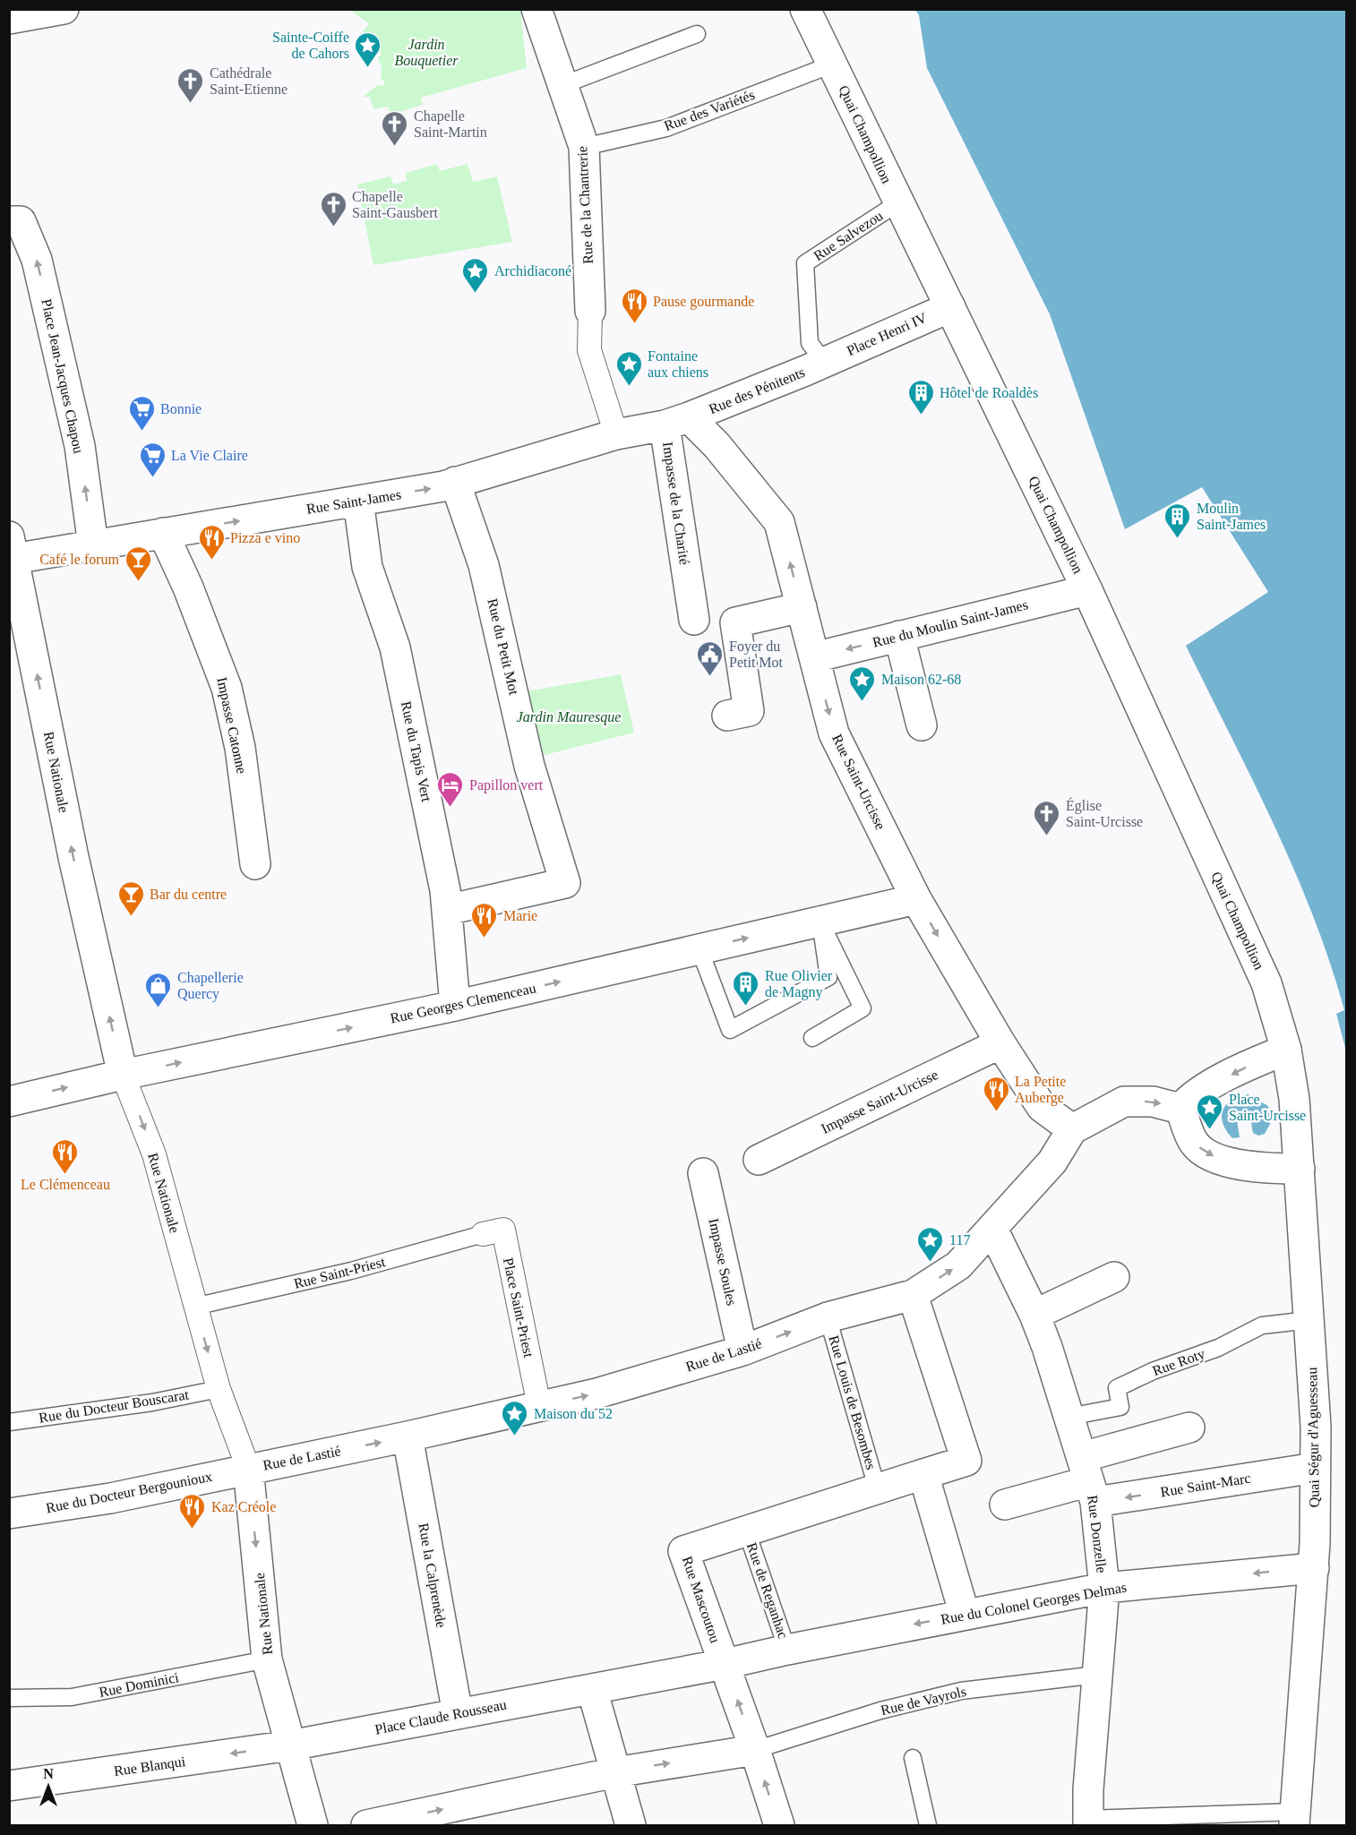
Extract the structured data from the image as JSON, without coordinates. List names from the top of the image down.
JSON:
{
  "streets": {
    "street": [
      "Quai Champollion",
      "Rue de la Chantrerie",
      "Place Henri IV",
      "Place Jean-Jacques Chapou",
      "Rue des Pénitents",
      "Rue Saint-James",
      "Impasse de la Charité",
      "Rue du Moulin Saint-James",
      "Rue du Petit Mot",
      "Impasse Catonne",
      "Rue du Tapis Vert",
      "Rue Nationale",
      "Rue Saint-Urcisse",
      "Rue Georges Clemenceau",
      "Impasse Saint-Urcisse",
      "Impasse Soules",
      "Place Saint-Priest",
      "Rue de Lastié",
      "Quai Ségur d'Aguesseau",
      "Rue Saint-Marc",
      "Rue du Docteur Bergounioux",
      "Rue Donzelle",
      "Rue la Calprenède",
      "Rue Mascoutou",
      "Rue du Colonel Georges Delmas",
      "Place Claude Rousseau",
      "Rue Blanqui"
    ],
    "lane": [
      "Rue des Variétés",
      "Rue Salvezou",
      "Rue Saint-Priest",
      "Rue Roty",
      "Rue Louis de Besombes",
      "Rue du Docteur Bouscarat",
      "Rue de Reganhac",
      "Rue Dominici",
      "Rue de Vayrols"
    ]
  },
  "crossings": [
    ["Rue des Variétés", "Quai Champollion"],
    ["Rue des Variétés", "Rue de la Chantrerie"],
    ["Quai Champollion", "Rue Salvezou"],
    ["Quai Champollion", "Place Henri IV"],
    ["Quai Champollion", "Rue du Moulin Saint-James"],
    ["Quai Champollion", "Quai Ségur d'Aguesseau"],
    ["Rue Salvezou", "Place Henri IV"],
    ["Rue Salvezou", "Rue des Pénitents"],
    ["Place Henri IV", "Rue des Pénitents"],
    ["Place Jean-Jacques Chapou", "Rue Saint-James"],
    ["Rue des Pénitents", "Rue Saint-James"],
    ["Rue des Pénitents", "Impasse de la Charité"],
    ["Rue des Pénitents", "Rue Saint-Urcisse"],
    ["Rue Saint-James", "Impasse de la Charité"],
    ["Rue Saint-James", "Rue du Petit Mot"],
    ["Rue Saint-James", "Impasse Catonne"],
    ["Rue Saint-James", "Rue du Tapis Vert"],
    ["Rue Saint-James", "Rue Nationale"],
    ["Rue Saint-James", "Rue Saint-Urcisse"],
    ["Impasse de la Charité", "Rue Saint-Urcisse"],
    ["Rue du Moulin Saint-James", "Rue Saint-Urcisse"],
    ["Rue du Petit Mot", "Rue du Tapis Vert"],
    ["Rue du Tapis Vert", "Rue Georges Clemenceau"],
    ["Rue Nationale", "Rue Georges Clemenceau"],
    ["Rue Nationale", "Rue Saint-Priest"],
    ["Rue Nationale", "Rue de Lastié"],
    ["Rue Nationale", "Rue du Docteur Bouscarat"],
    ["Rue Nationale", "Rue du Docteur Bergounioux"],
    ["Rue Nationale", "Rue Dominici"],
    ["Rue Nationale", "Place Claude Rousseau"],
    ["Rue Nationale", "Rue Blanqui"],
    ["Rue Saint-Urcisse", "Rue Georges Clemenceau"],
    ["Rue Saint-Urcisse", "Impasse Saint-Urcisse"],
    ["Rue Saint-Urcisse", "Rue de Lastié"],
    ["Impasse Soules", "Rue de Lastié"],
    ["Rue Saint-Priest", "Place Saint-Priest"],
    ["Place Saint-Priest", "Rue de Lastié"],
    ["Rue de Lastié", "Rue Louis de Besombes"],
    ["Rue de Lastié", "Rue du Docteur Bergounioux"],
    ["Rue de Lastié", "Rue Donzelle"],
    ["Rue de Lastié", "Rue la Calprenède"],
    ["Rue de Lastié", "Rue Mascoutou"],
    ["Rue Roty", "Quai Ségur d'Aguesseau"],
    ["Rue Roty", "Rue Donzelle"],
    ["Rue Louis de Besombes", "Rue Mascoutou"],
    ["Quai Ségur d'Aguesseau", "Rue Saint-Marc"],
    ["Quai Ségur d'Aguesseau", "Rue du Colonel Georges Delmas"],
    ["Rue Saint-Marc", "Rue Donzelle"],
    ["Rue Donzelle", "Rue du Colonel Georges Delmas"],
    ["Rue Donzelle", "Rue de Vayrols"],
    ["Rue la Calprenède", "Place Claude Rousseau"],
    ["Rue de Reganhac", "Rue Mascoutou"],
    ["Rue de Reganhac", "Rue du Colonel Georges Delmas"],
    ["Rue Mascoutou", "Rue du Colonel Georges Delmas"],
    ["Rue Mascoutou", "Rue de Vayrols"],
    ["Rue Mascoutou", "Place Claude Rousseau"],
    ["Rue du Colonel Georges Delmas", "Place Claude Rousseau"],
    ["Place Claude Rousseau", "Rue Blanqui"]
  ],
  "one_way": [
    "Place Jean-Jacques Chapou",
    "Rue Saint-James",
    "Rue Georges Clemenceau",
    "Rue de Lastié",
    "Rue du Colonel Georges Delmas",
    "Rue Blanqui"
  ],
  "parks": ["Jardin Bouquetier", "Jardin Mauresque"],
  "places": {
    "place": [
      "Sainte-Coiffe de Cahors",
      "Archidiaconé",
      "Fontaine aux chiens",
      "Maison 62-68",
      "Place Saint-Urcisse",
      "117",
      "Maison du 52"
    ],
    "church": [
      "Cathédrale Saint-Etienne",
      "Chapelle Saint-Martin",
      "Chapelle Saint-Gausbert",
      "Église Saint-Urcisse"
    ],
    "restaurant": [
      "Pause gourmande",
      "Pizza e vino",
      "Marie",
      "La Petite Auberge",
      "Le Clémenceau",
      "Kaz Créole"
    ],
    "building": ["Hôtel de Roaldès", "Moulin Saint-James", "Rue Olivier de Magny"],
    "supermarket": ["Bonnie", "La Vie Claire"],
    "bar": ["Café le forum", "Bar du centre"],
    "public building": ["Foyer du Petit Mot"],
    "hotel": ["Papillon vert"],
    "shop": ["Chapellerie Quercy"]
  },
  "north": "top"
}
